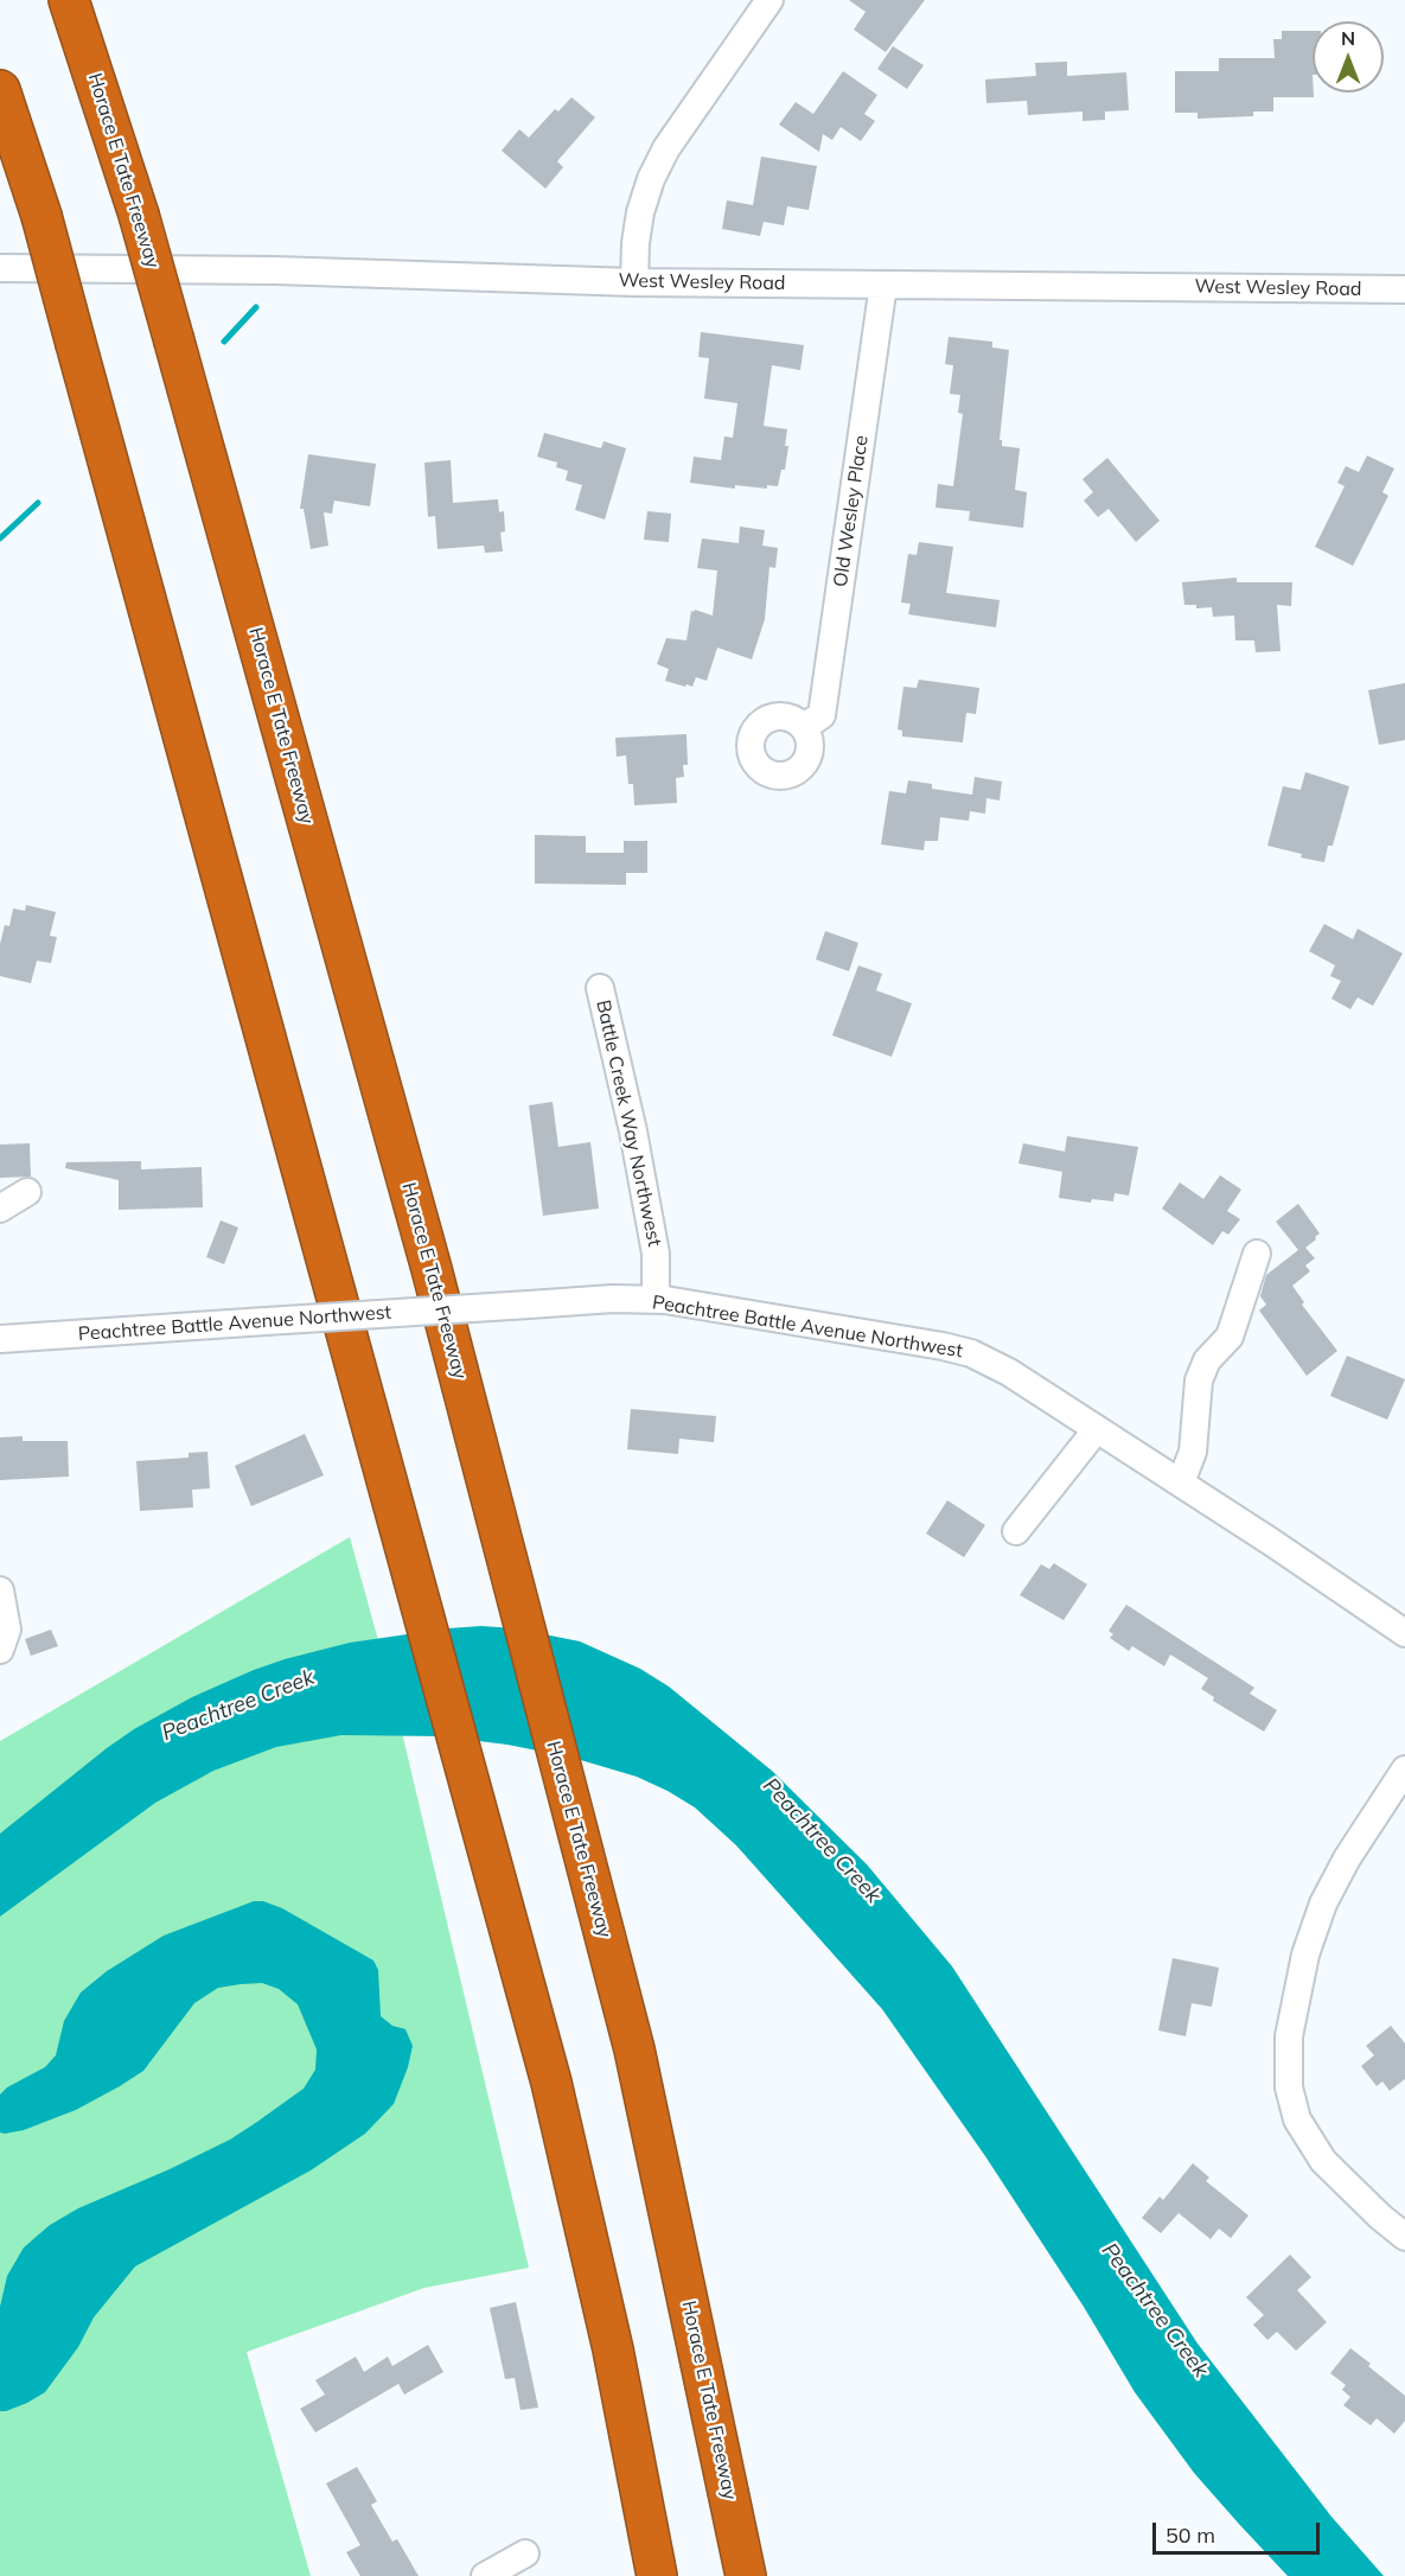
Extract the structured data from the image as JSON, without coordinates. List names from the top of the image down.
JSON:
{
  "streets": {
    "highway": ["Horace E Tate Freeway"],
    "street": [
      "West Wesley Road",
      "Old Wesley Place",
      "Battle Creek Way Northwest",
      "Peachtree Battle Avenue Northwest"
    ]
  },
  "crossings": [
    ["West Wesley Road", "Old Wesley Place"],
    ["Battle Creek Way Northwest", "Peachtree Battle Avenue Northwest"]
  ],
  "water": ["Peachtree Creek"],
  "scale_bar": "50 m",
  "north": "top"
}
